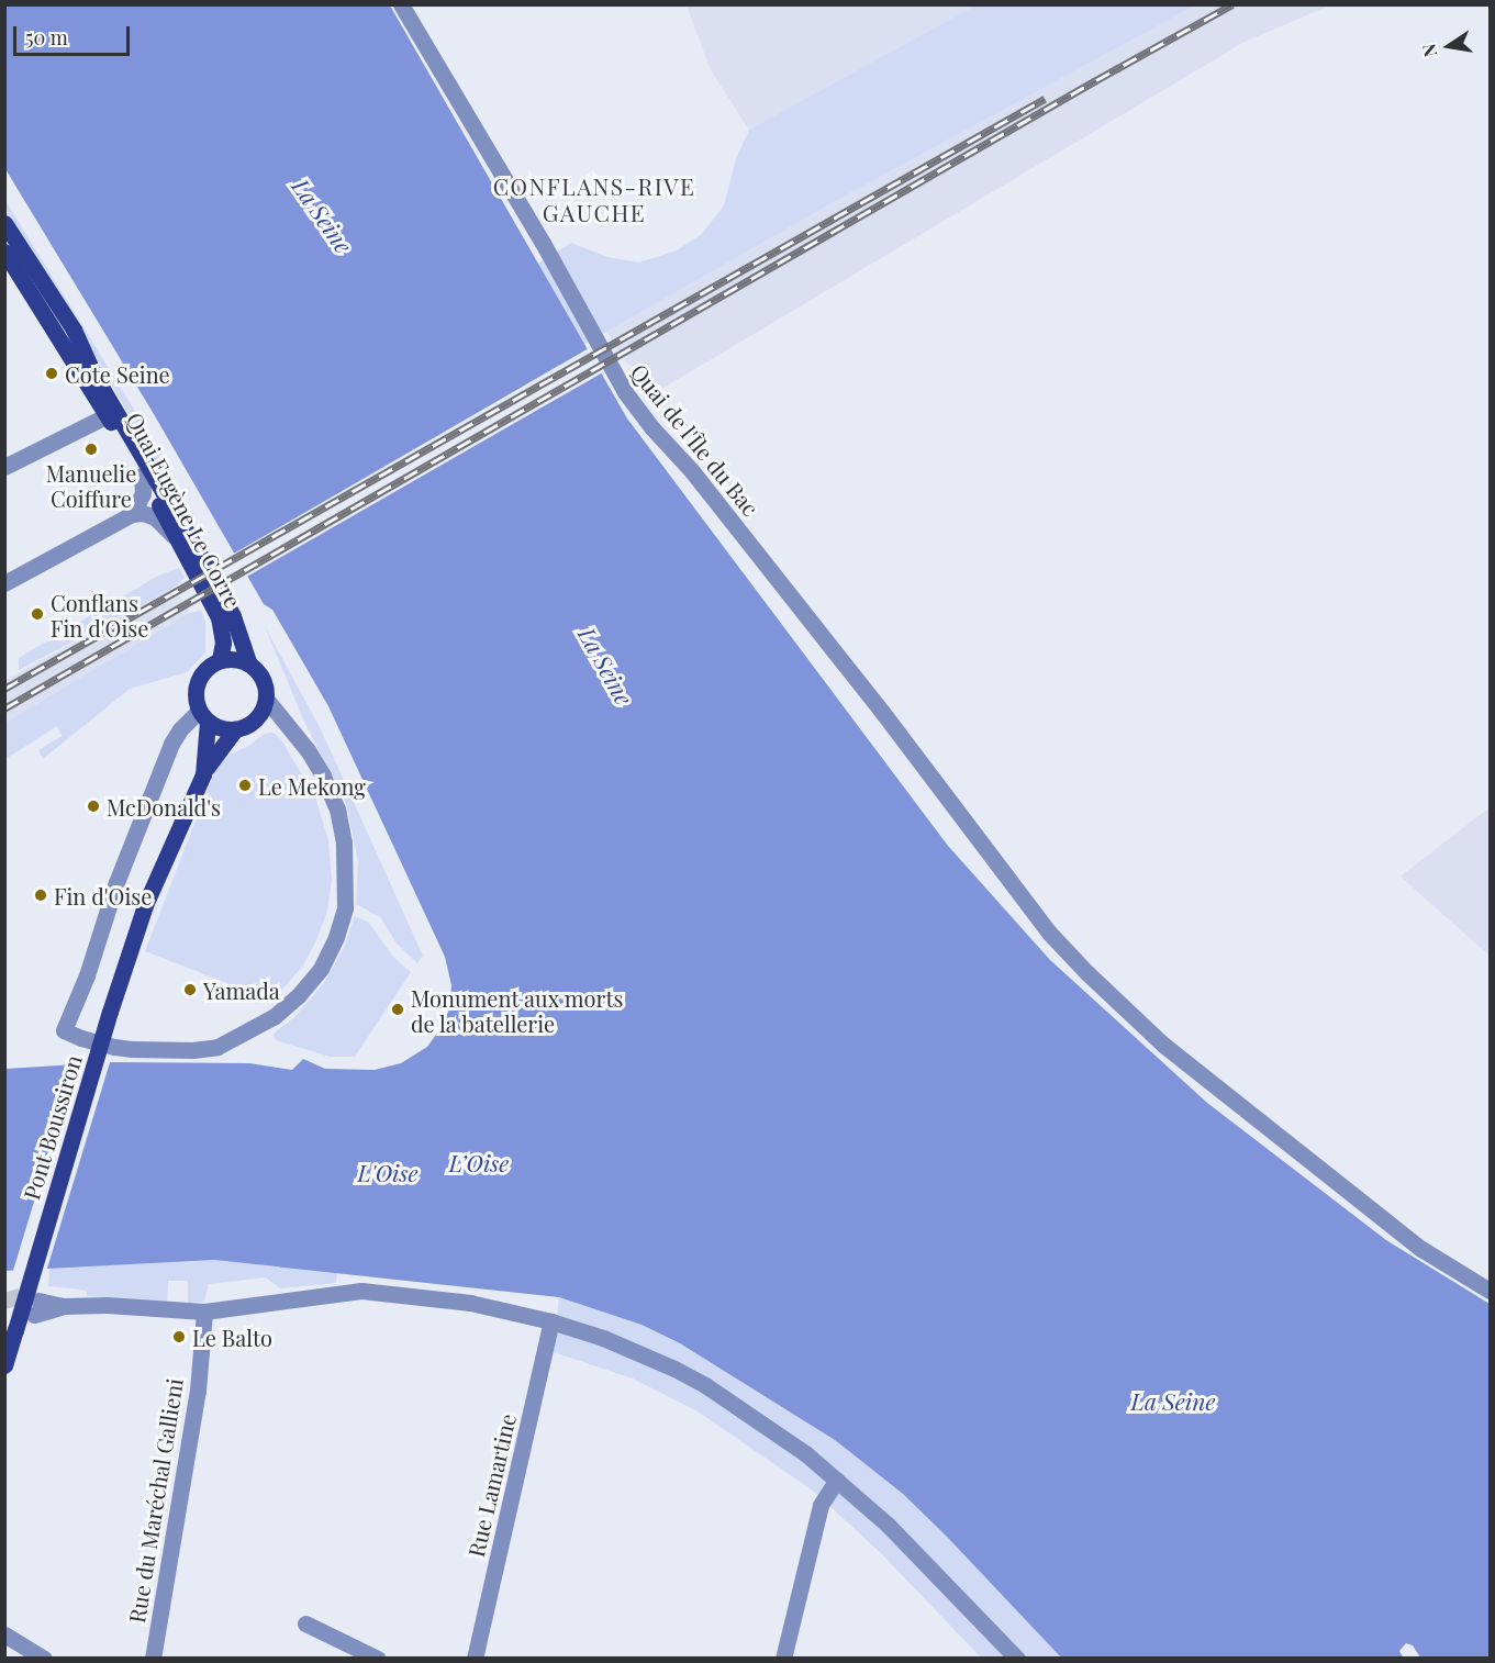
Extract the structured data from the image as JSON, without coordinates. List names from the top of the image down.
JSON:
{
  "streets": {
    "main road": ["Quai Eugène Le Corre", "Pont Boussiron"],
    "street": ["Quai de l'Île du Bac", "Rue Lamartine", "Rue du Maréchal Gallieni"]
  },
  "districts": ["CONFLANS-RIVE GAUCHE"],
  "water": ["La Seine", "L’Oise", "L'Oise"],
  "places": [
    "Cote Seine",
    "Manuelie Coiffure",
    "Conflans Fin d'Oise",
    "Le Mekong",
    "McDonald's",
    "Fin d'Oise",
    "Yamada",
    "Monument aux morts de la batellerie",
    "Le Balto"
  ],
  "scale_bar": "50 m",
  "north": "left"
}
